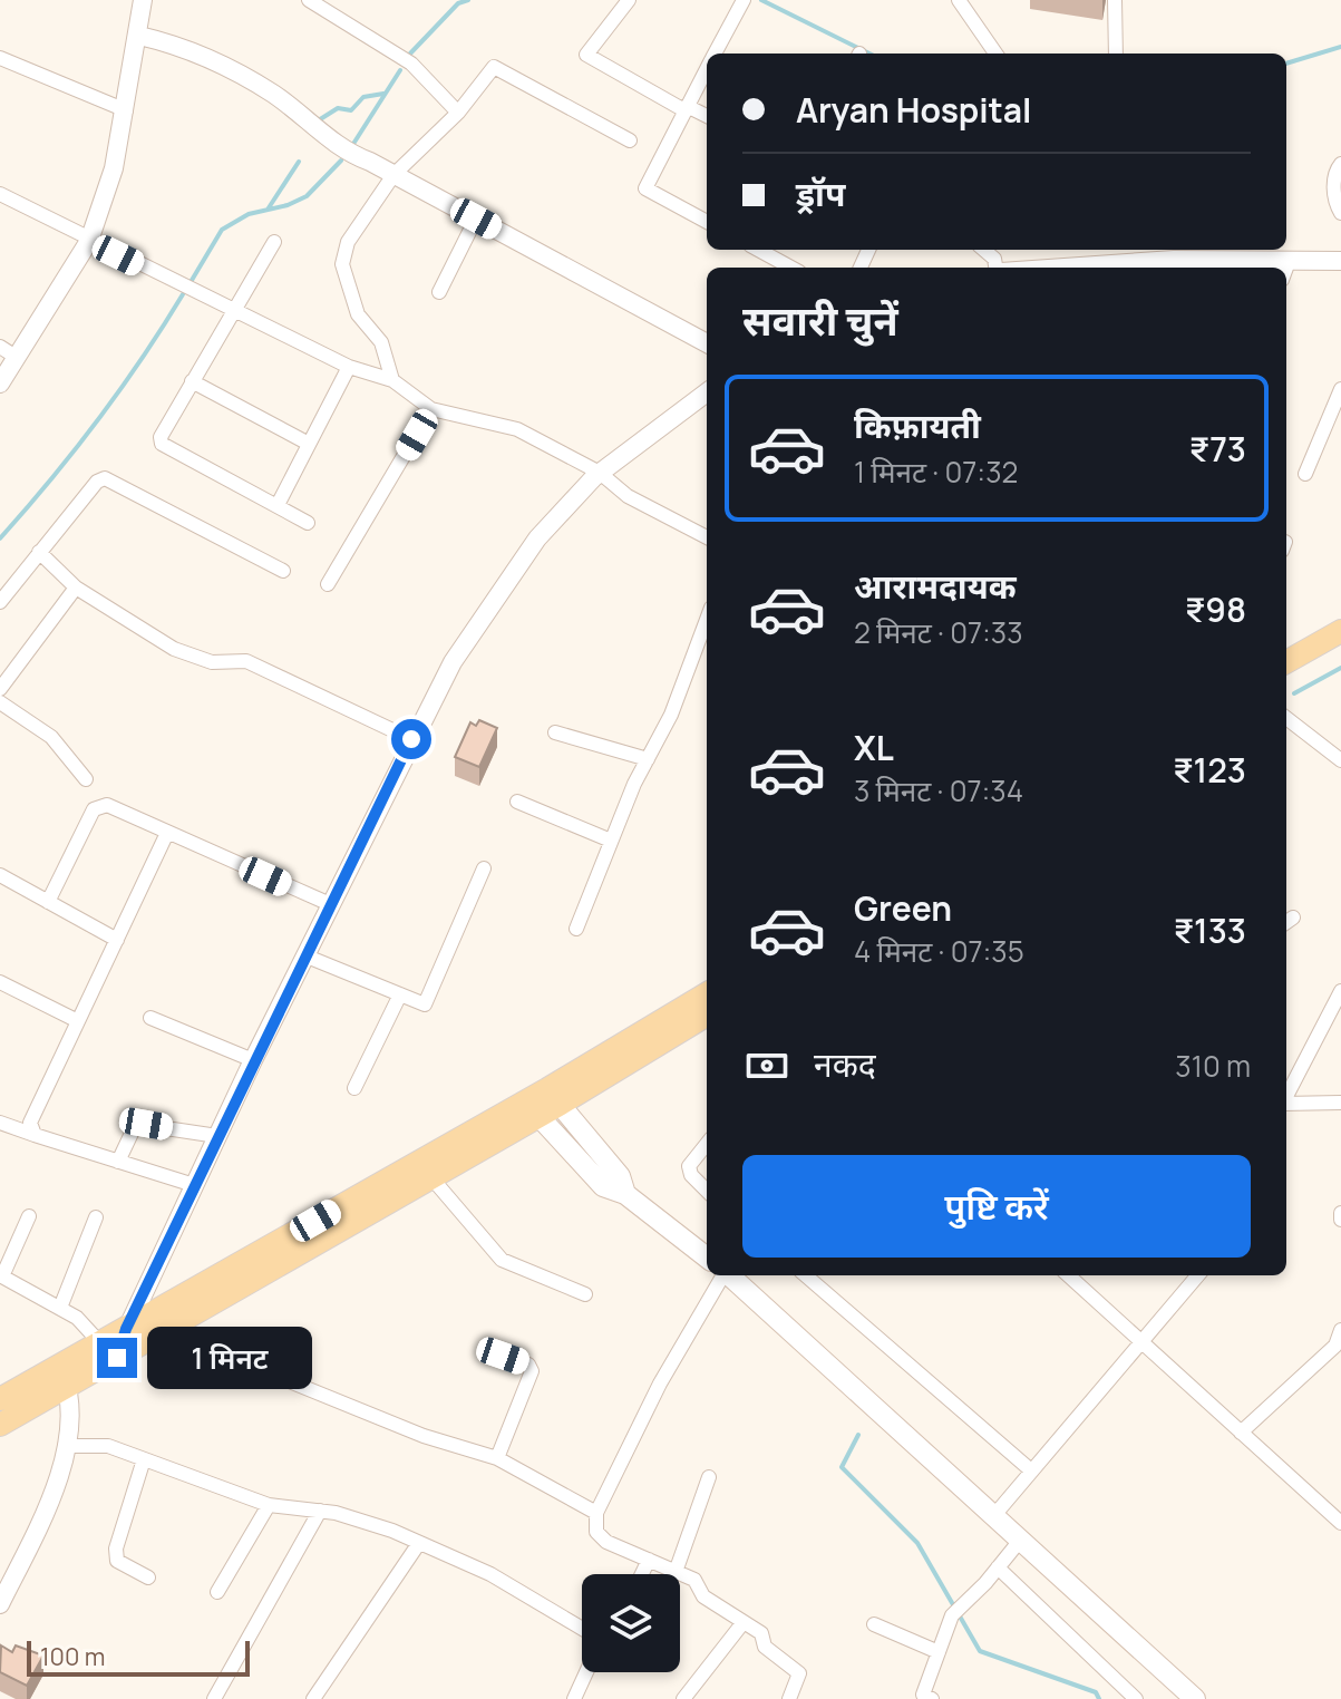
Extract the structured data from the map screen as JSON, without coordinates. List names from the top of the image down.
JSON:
{
  "scale_bar": "100 m",
  "page": {
    "banner": ["Aryan Hospital", "ड्रॉप"],
    "heading": "सवारी चुनें",
    "list": [
      {
        "name": "किफ़ायती",
        "note": "1 मिनट · 07:32",
        "value": "₹73"
      },
      {
        "name": "आरामदायक",
        "note": "2 मिनट · 07:33",
        "value": "₹98"
      },
      {
        "name": "XL",
        "note": "3 मिनट · 07:34",
        "value": "₹123"
      },
      {
        "name": "Green",
        "note": "4 मिनट · 07:35",
        "value": "₹133"
      }
    ],
    "pay": ["नकद", "310 m"],
    "buttons": "पुष्टि करें",
    "bubble": "1 मिनट",
    "scale": "100 m"
  }
}
